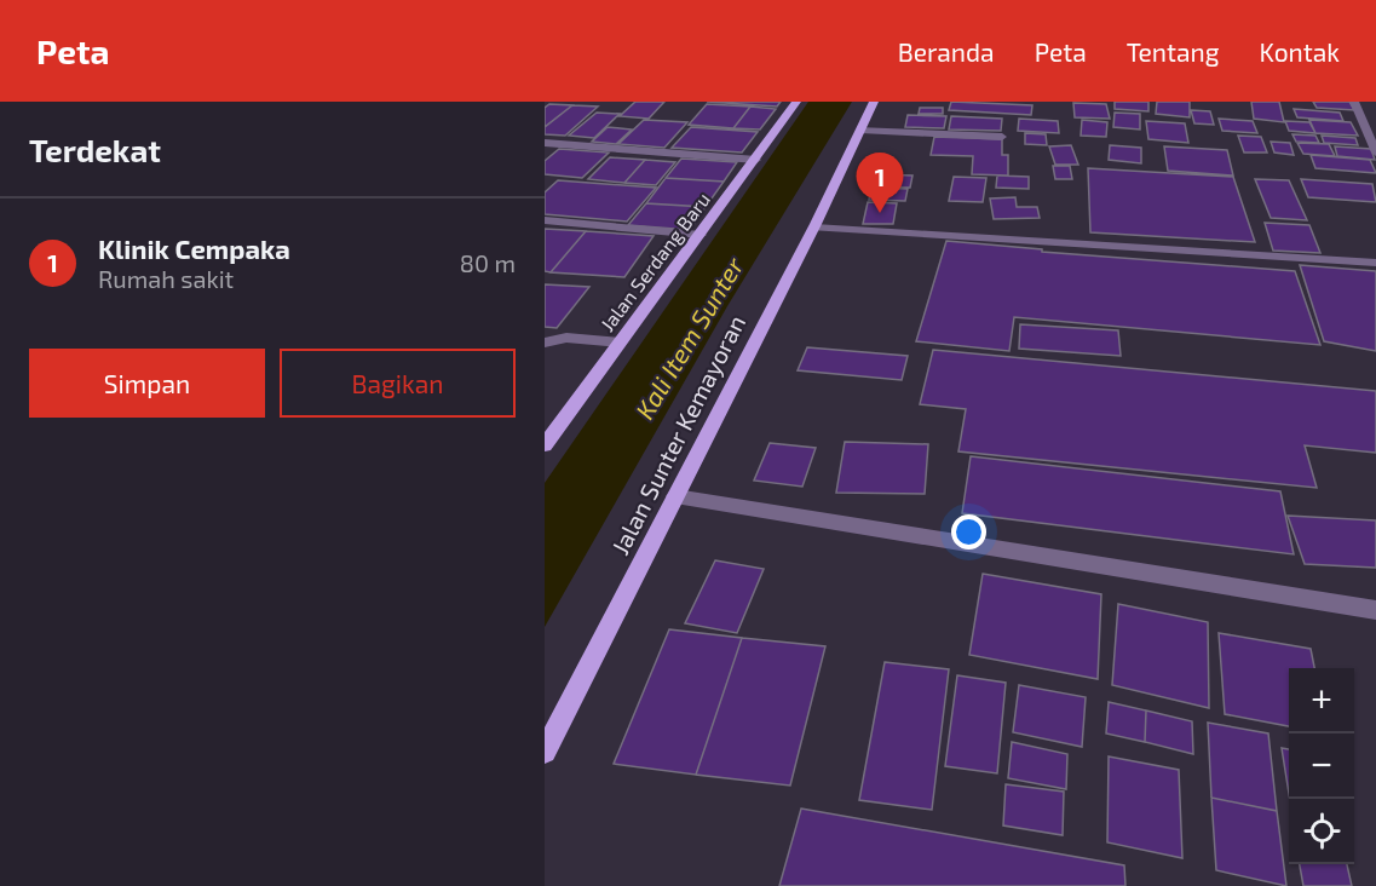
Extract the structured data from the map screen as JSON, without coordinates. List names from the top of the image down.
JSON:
{
  "streets": {
    "main road": ["Jalan Serdang Baru", "Jalan Sunter Kemayoran"]
  },
  "water": ["Kali Item Sunter"],
  "page": {
    "header": "Peta",
    "nav": [
      "Beranda",
      "Peta",
      "Tentang",
      "Kontak"
    ],
    "heading": "Terdekat",
    "pins": "1",
    "list": [
      {
        "mark": "1",
        "name": "Klinik Cempaka",
        "note": "Rumah sakit",
        "value": "80 m"
      }
    ],
    "buttons": ["Simpan", "Bagikan"],
    "map_buttons": ["+", "−"]
  }
}
